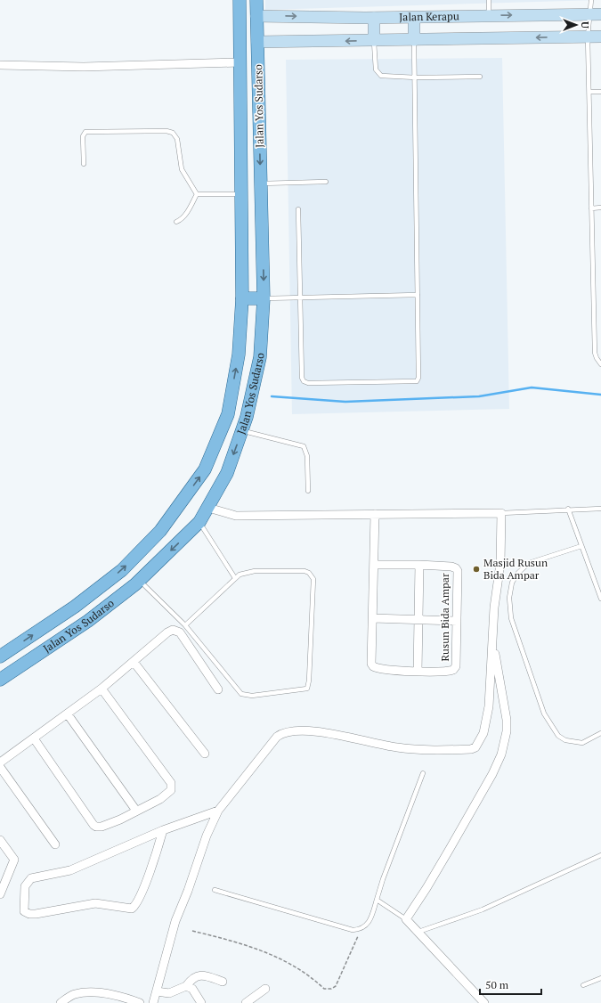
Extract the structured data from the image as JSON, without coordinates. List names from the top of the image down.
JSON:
{
  "streets": {
    "main road": ["Jalan Yos Sudarso"],
    "street": ["Jalan Kerapu", "Rusun Bida Ampar"]
  },
  "crossings": [
    ["Jalan Kerapu", "Jalan Yos Sudarso"]
  ],
  "places": ["Masjid Rusun Bida Ampar"],
  "scale_bar": "50 m",
  "north": "right"
}
